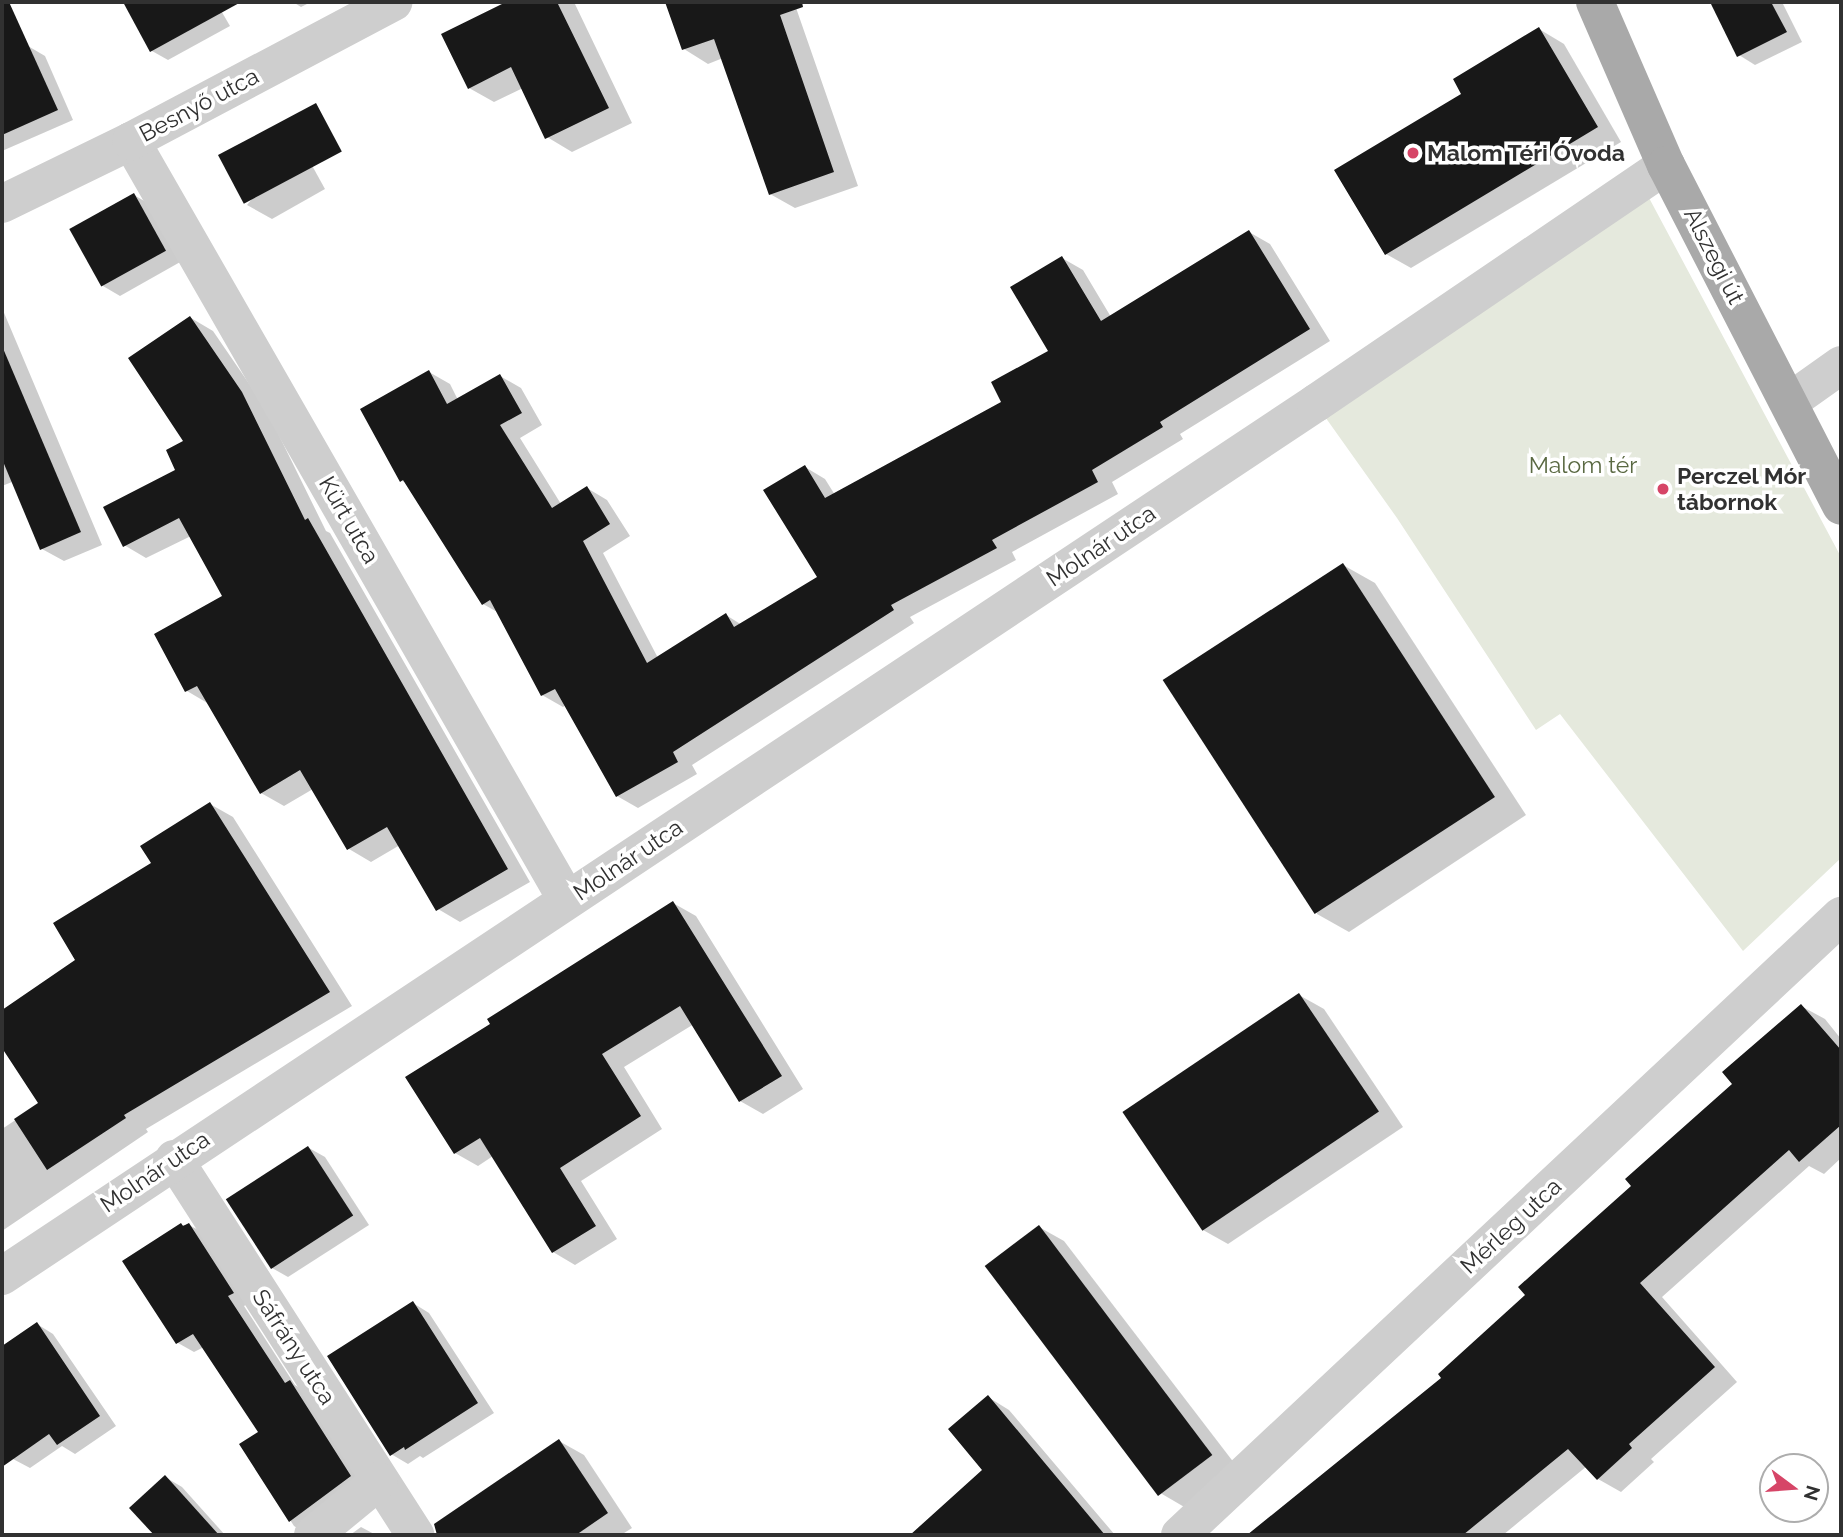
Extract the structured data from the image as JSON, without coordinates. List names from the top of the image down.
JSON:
{
  "streets": {
    "main road": ["Alszegi út"],
    "street": [
      "Besnyő utca",
      "Kürt utca",
      "Molnár utca",
      "Mérleg utca",
      "Sáfrány utca"
    ]
  },
  "crossings": [
    ["Besnyő utca", "Kürt utca"],
    ["Alszegi út", "Molnár utca"],
    ["Kürt utca", "Molnár utca"],
    ["Molnár utca", "Sáfrány utca"]
  ],
  "parks": ["Malom tér"],
  "places": ["Malom Téri Óvoda", "Perczel Mór tábornok"],
  "north": "right"
}
